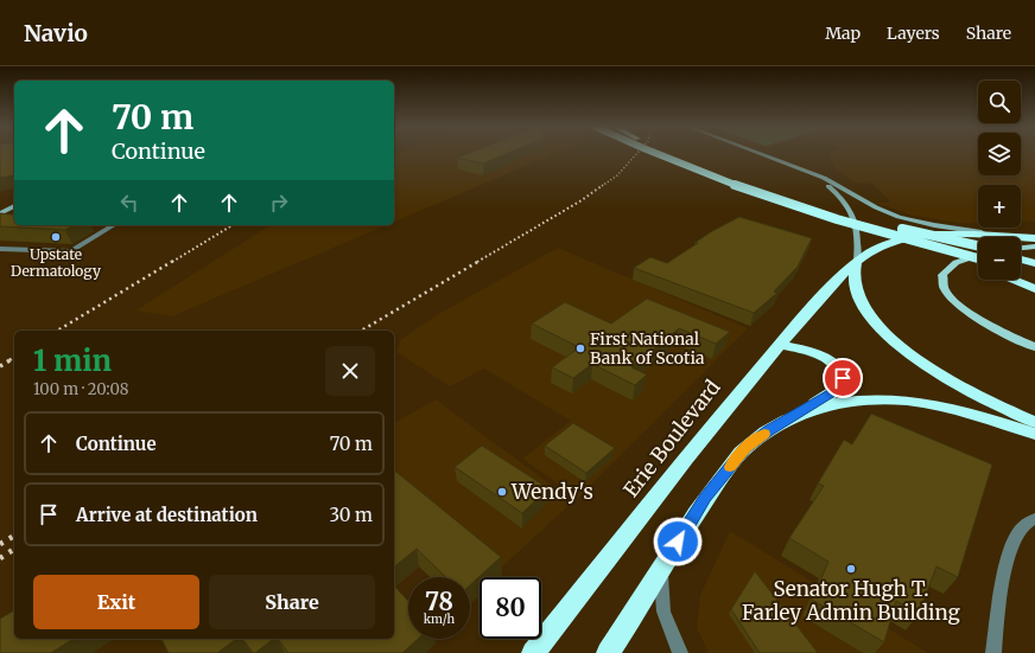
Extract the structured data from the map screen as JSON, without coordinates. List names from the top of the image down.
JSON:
{
  "streets": {
    "highway": ["Erie Boulevard"]
  },
  "places": [
    "Upstate Dermatology",
    "First National Bank of Scotia",
    "Wendy's",
    "Senator Hugh T. Farley Admin Building"
  ],
  "page": {
    "header": "Navio",
    "nav": ["Map", "Layers", "Share"],
    "map_buttons": ["+", "−"],
    "turn": ["70 m", "Continue"],
    "heading": ["1 min", "100 m · 20:08"],
    "list": [
      {
        "name": "Continue",
        "value": "70 m"
      },
      {
        "name": "Arrive at destination",
        "value": "30 m"
      }
    ],
    "buttons": ["Exit", "Share"],
    "speed": "78 km/h",
    "limit": "80"
  }
}
